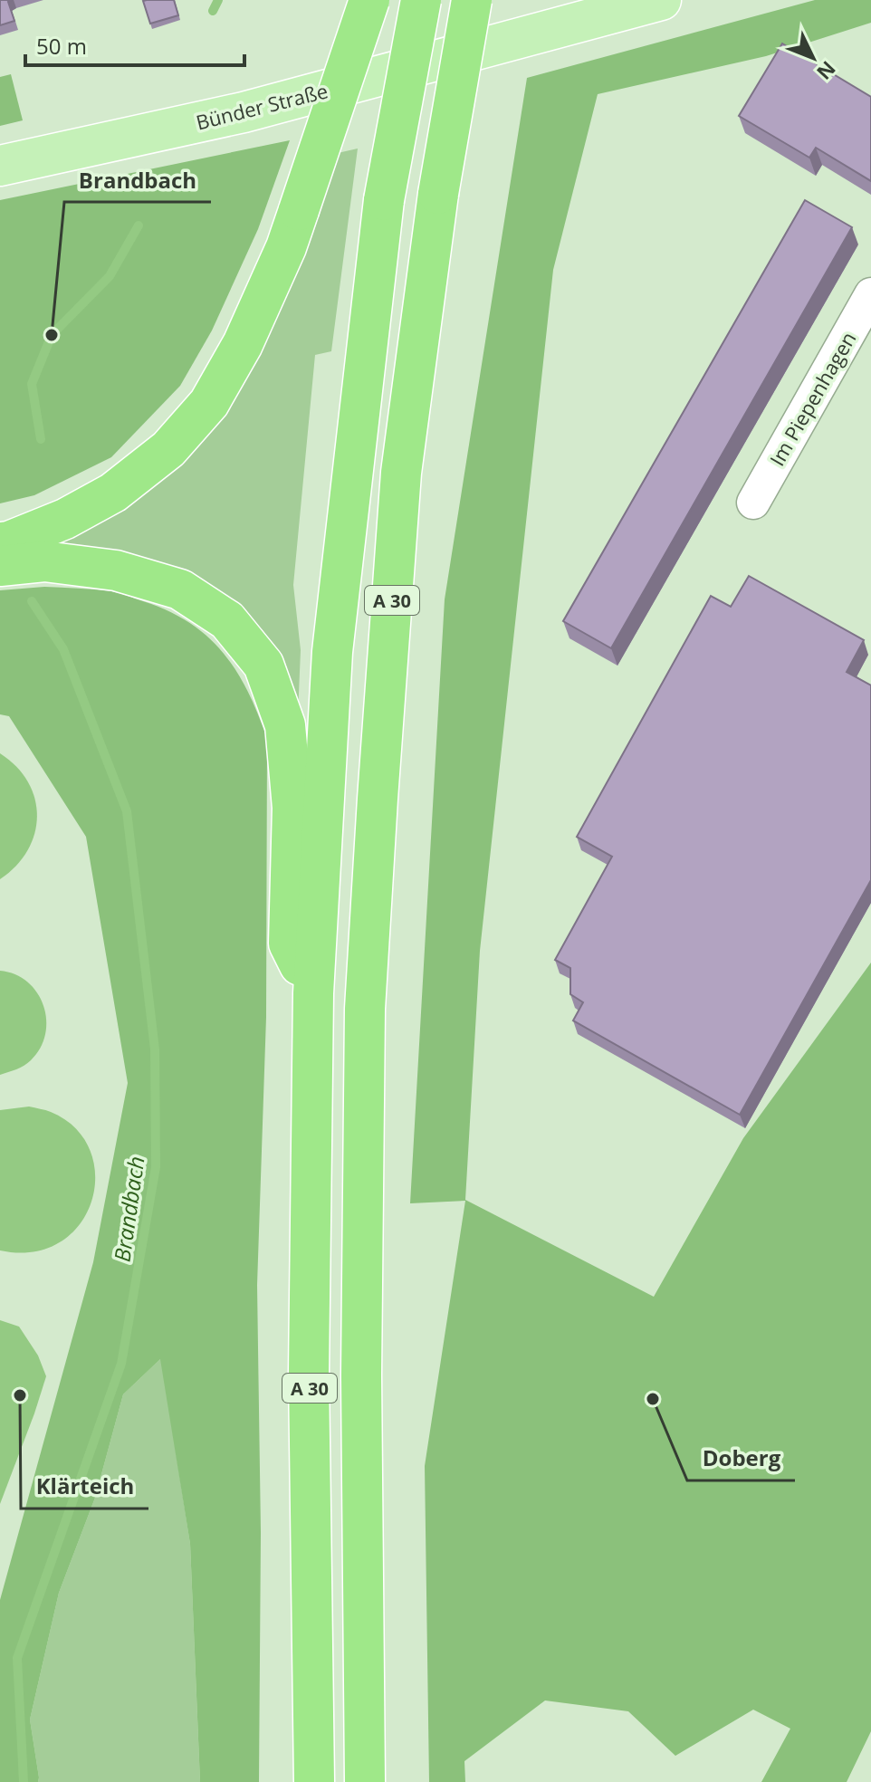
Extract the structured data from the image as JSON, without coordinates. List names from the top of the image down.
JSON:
{
  "streets": {
    "highway": ["A 30"],
    "main road": ["Bünder Straße"],
    "street": ["Im Piepenhagen"]
  },
  "water": ["Brandbach"],
  "places": ["Brandbach", "Klärteich", "Doberg"],
  "scale_bar": "50 m",
  "north": "bottom right"
}
